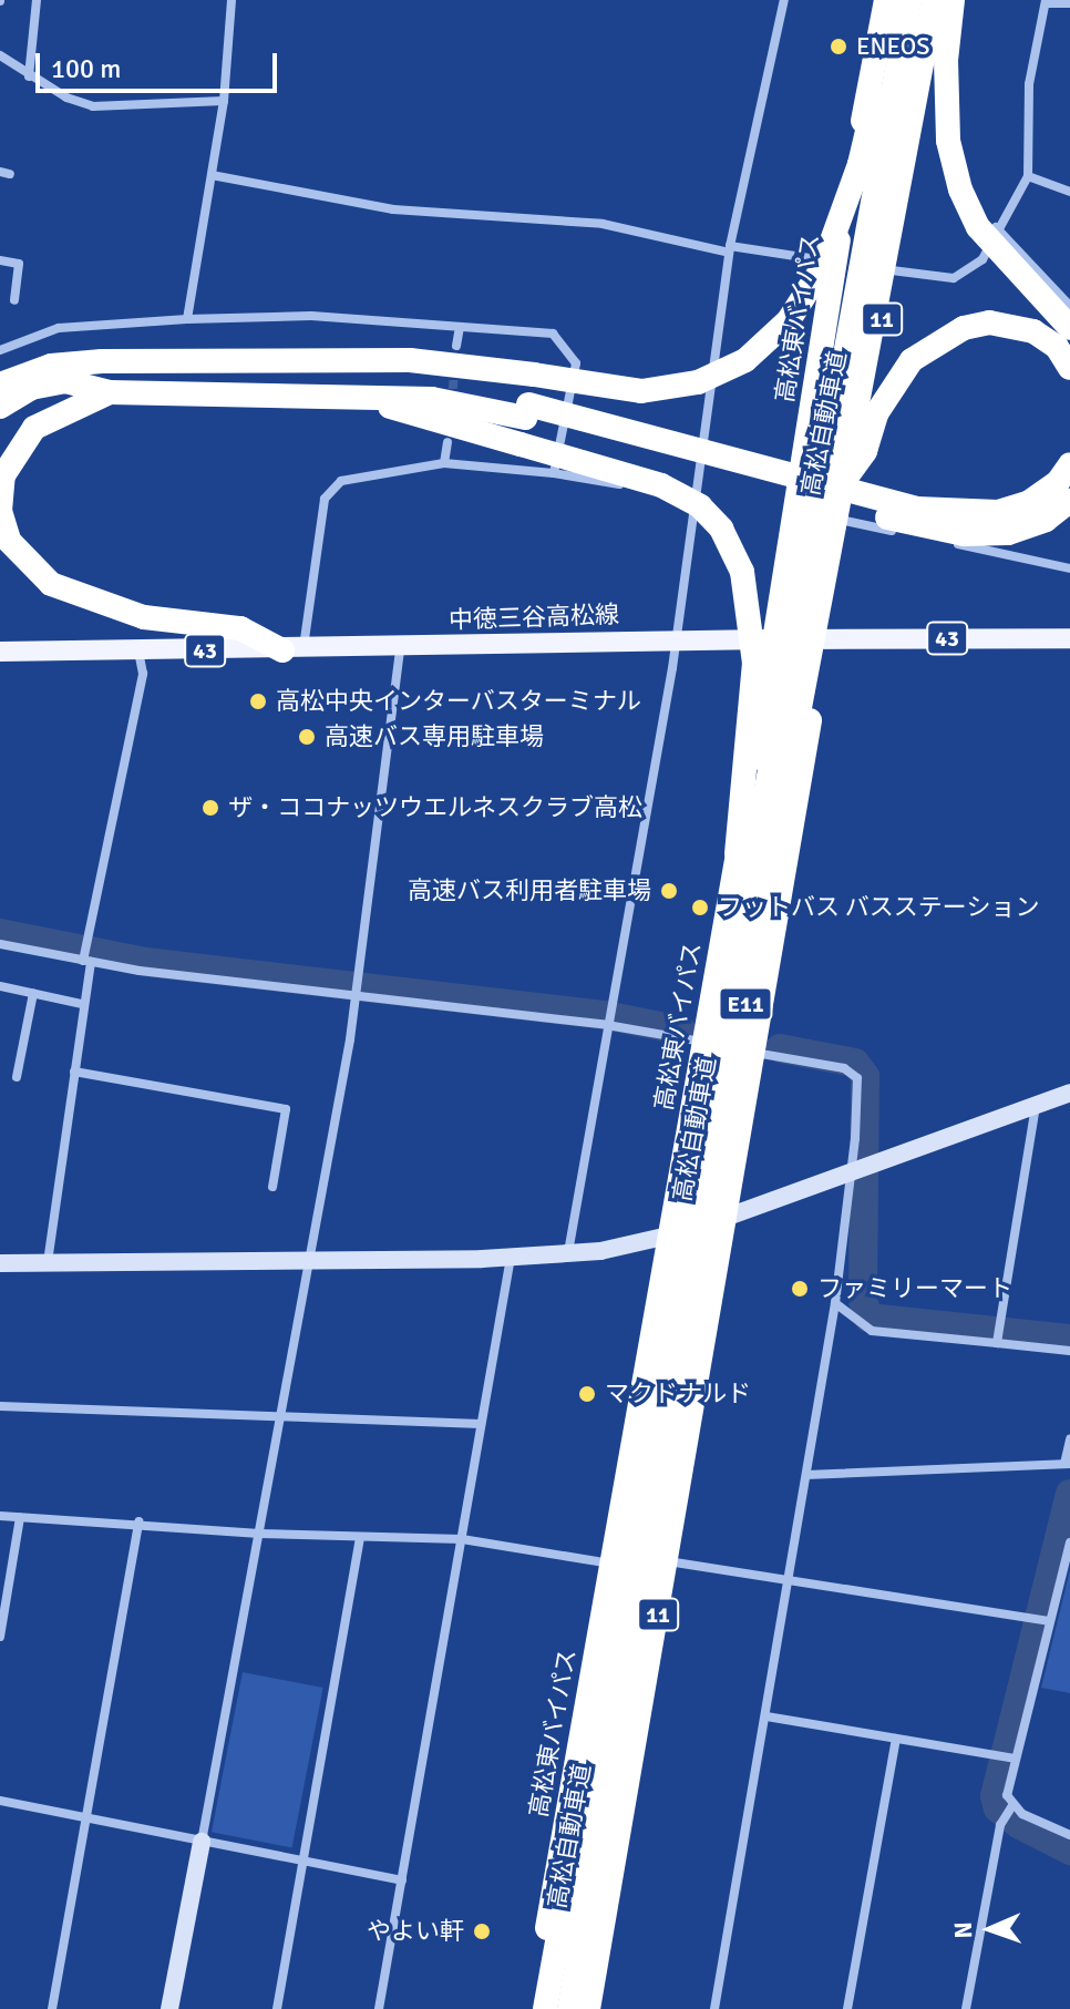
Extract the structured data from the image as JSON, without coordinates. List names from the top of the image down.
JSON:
{
  "streets": {
    "highway": [
      "高松東バイパス",
      "11",
      "高松自動車道",
      "E11"
    ],
    "main road": ["中徳三谷高松線", "43"]
  },
  "crossings": [
    ["高松東バイパス", "中徳三谷高松線"],
    ["11", "中徳三谷高松線"]
  ],
  "places": [
    "ENEOS",
    "高松中央インターバスターミナル",
    "高速バス専用駐車場",
    "ザ・ココナッツウエルネスクラブ高松",
    "高速バス利用者駐車場",
    "フットバス バスステーション",
    "ファミリーマート",
    "マクドナルド",
    "やよい軒"
  ],
  "scale_bar": "100 m",
  "north": "left"
}
